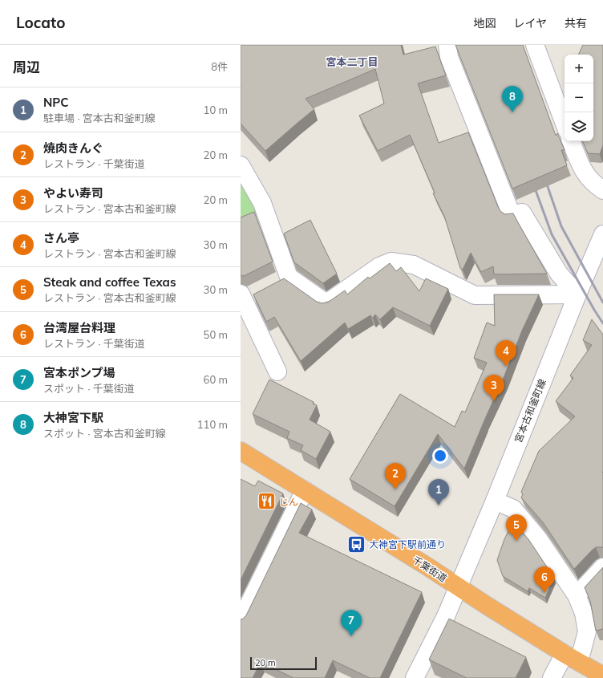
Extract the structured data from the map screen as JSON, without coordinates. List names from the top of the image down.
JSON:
{
  "streets": {
    "highway": ["千葉街道"],
    "street": ["宮本古和釜町線"]
  },
  "crossings": [
    ["宮本古和釜町線", "千葉街道"]
  ],
  "districts": ["宮本二丁目"],
  "places": {
    "restaurant": ["じん"],
    "bus stop": ["大神宮下駅前通り"]
  },
  "scale_bar": "20 m",
  "page": {
    "header": "Locato",
    "nav": ["地図", "レイヤ", "共有"],
    "heading": ["周辺", "8件"],
    "map_buttons": ["+", "−"],
    "pins": [
      "8",
      "4",
      "3",
      "2",
      "1",
      "5",
      "6",
      "7"
    ],
    "list": [
      {
        "mark": "1",
        "name": "NPC",
        "note": "駐車場 · 宮本古和釜町線",
        "value": "10 m"
      },
      {
        "mark": "2",
        "name": "焼肉きんぐ",
        "note": "レストラン · 千葉街道",
        "value": "20 m"
      },
      {
        "mark": "3",
        "name": "やよい寿司",
        "note": "レストラン · 宮本古和釜町線",
        "value": "20 m"
      },
      {
        "mark": "4",
        "name": "さん亭",
        "note": "レストラン · 宮本古和釜町線",
        "value": "30 m"
      },
      {
        "mark": "5",
        "name": "Steak and coffee Texas",
        "note": "レストラン · 宮本古和釜町線",
        "value": "30 m"
      },
      {
        "mark": "6",
        "name": "台湾屋台料理",
        "note": "レストラン · 千葉街道",
        "value": "50 m"
      },
      {
        "mark": "7",
        "name": "宮本ポンプ場",
        "note": "スポット · 千葉街道",
        "value": "60 m"
      },
      {
        "mark": "8",
        "name": "大神宮下駅",
        "note": "スポット · 宮本古和釜町線",
        "value": "110 m"
      }
    ],
    "scale": "20 m"
  }
}
